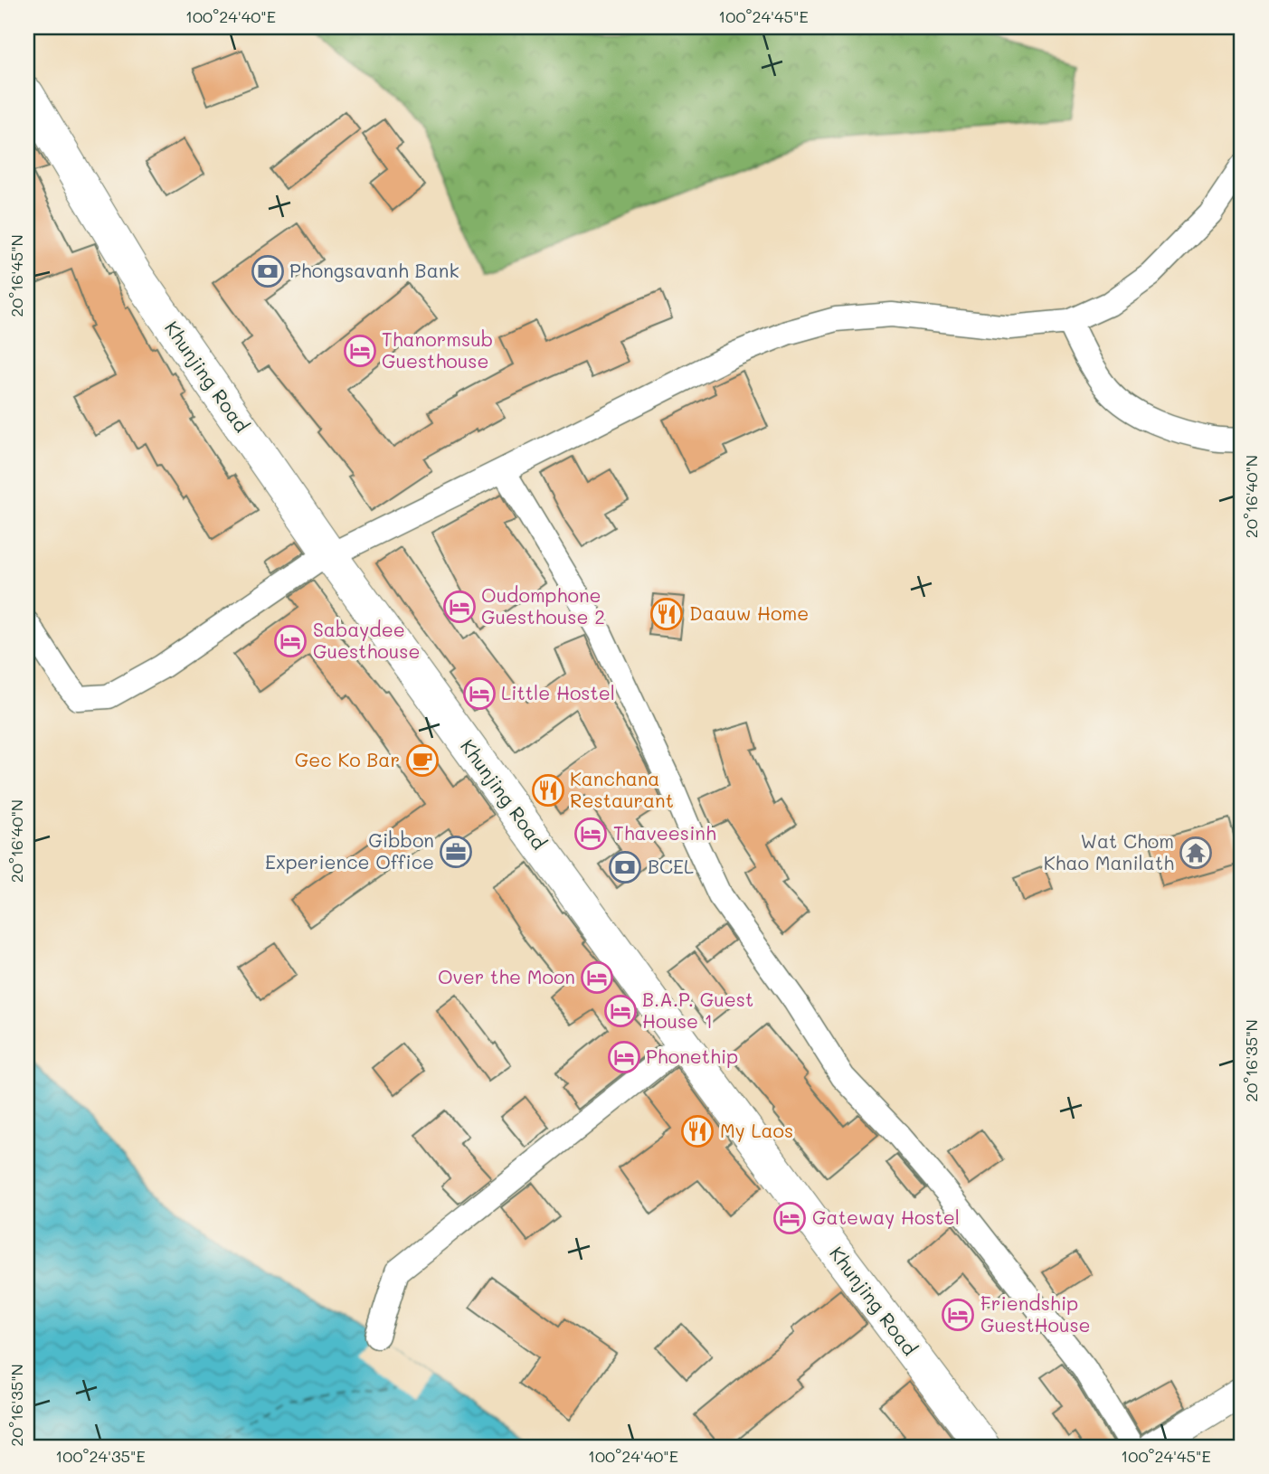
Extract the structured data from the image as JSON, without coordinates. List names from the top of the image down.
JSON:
{
  "streets": {
    "main road": ["Khunjing Road"]
  },
  "places": {
    "bank": ["Phongsavanh Bank", "BCEL"],
    "hotel": [
      "Thanormsub Guesthouse",
      "Oudomphone Guesthouse 2",
      "Sabaydee Guesthouse",
      "Little Hostel",
      "Thaveesinh",
      "Over the Moon",
      "B.A.P. Guest House 1",
      "Phonethip",
      "Gateway Hostel",
      "Friendship GuestHouse"
    ],
    "restaurant": ["Daauw Home", "Kanchana Restaurant", "My Laos"],
    "cafe": ["Gec Ko Bar"],
    "office": ["Gibbon Experience Office"],
    "temple": ["Wat Chom Khao Manilath"]
  },
  "coordinates": [
    "100°24'40\"E",
    "100°24'45\"E",
    "20°16'45\"N",
    "20°16'40\"N",
    "20°16'35\"N",
    "100°24'35\"E"
  ]
}
